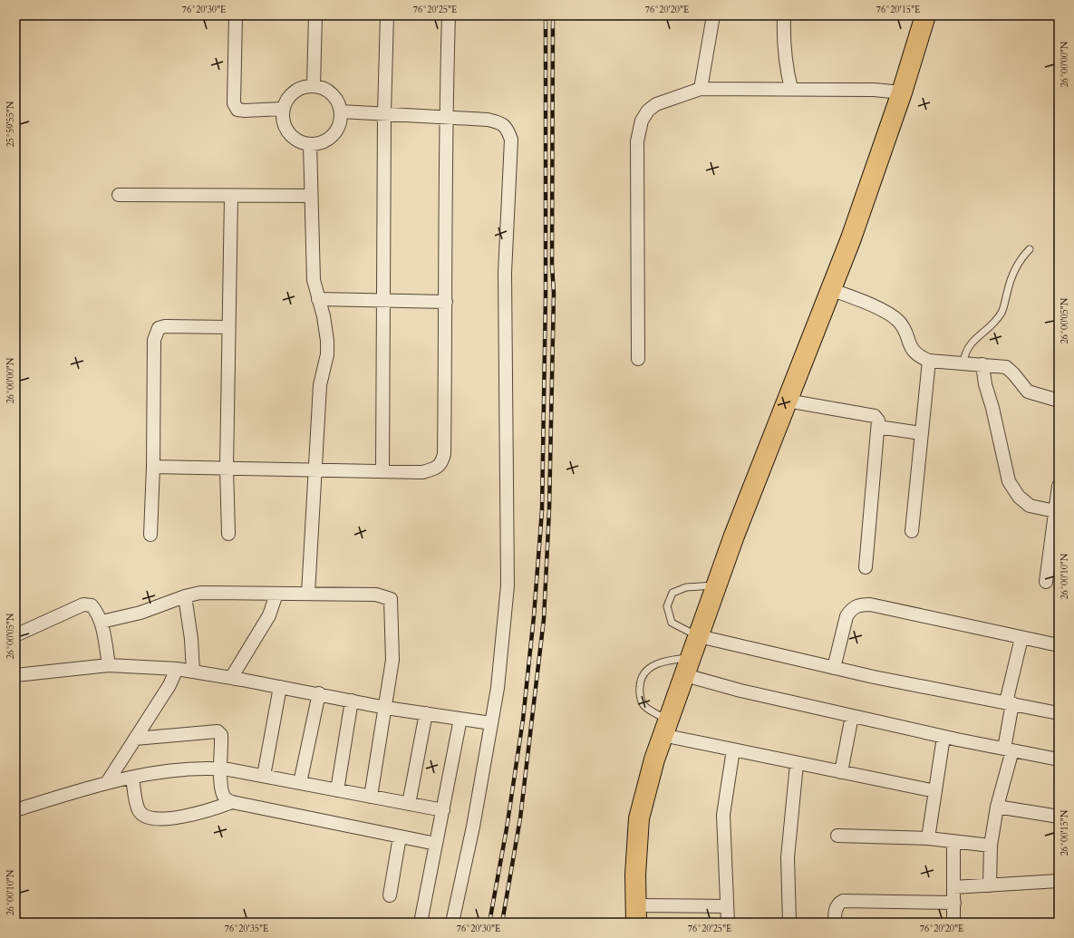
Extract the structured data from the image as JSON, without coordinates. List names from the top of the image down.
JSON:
{
  "coordinates": [
    "76°20'30\"E",
    "76°20'25\"E",
    "76°20'20\"E",
    "76°20'15\"E",
    "26°00'00\"N",
    "25°59'55\"N",
    "26°00'05\"N",
    "26°00'10\"N",
    "26°00'15\"N",
    "76°20'35\"E"
  ]
}
